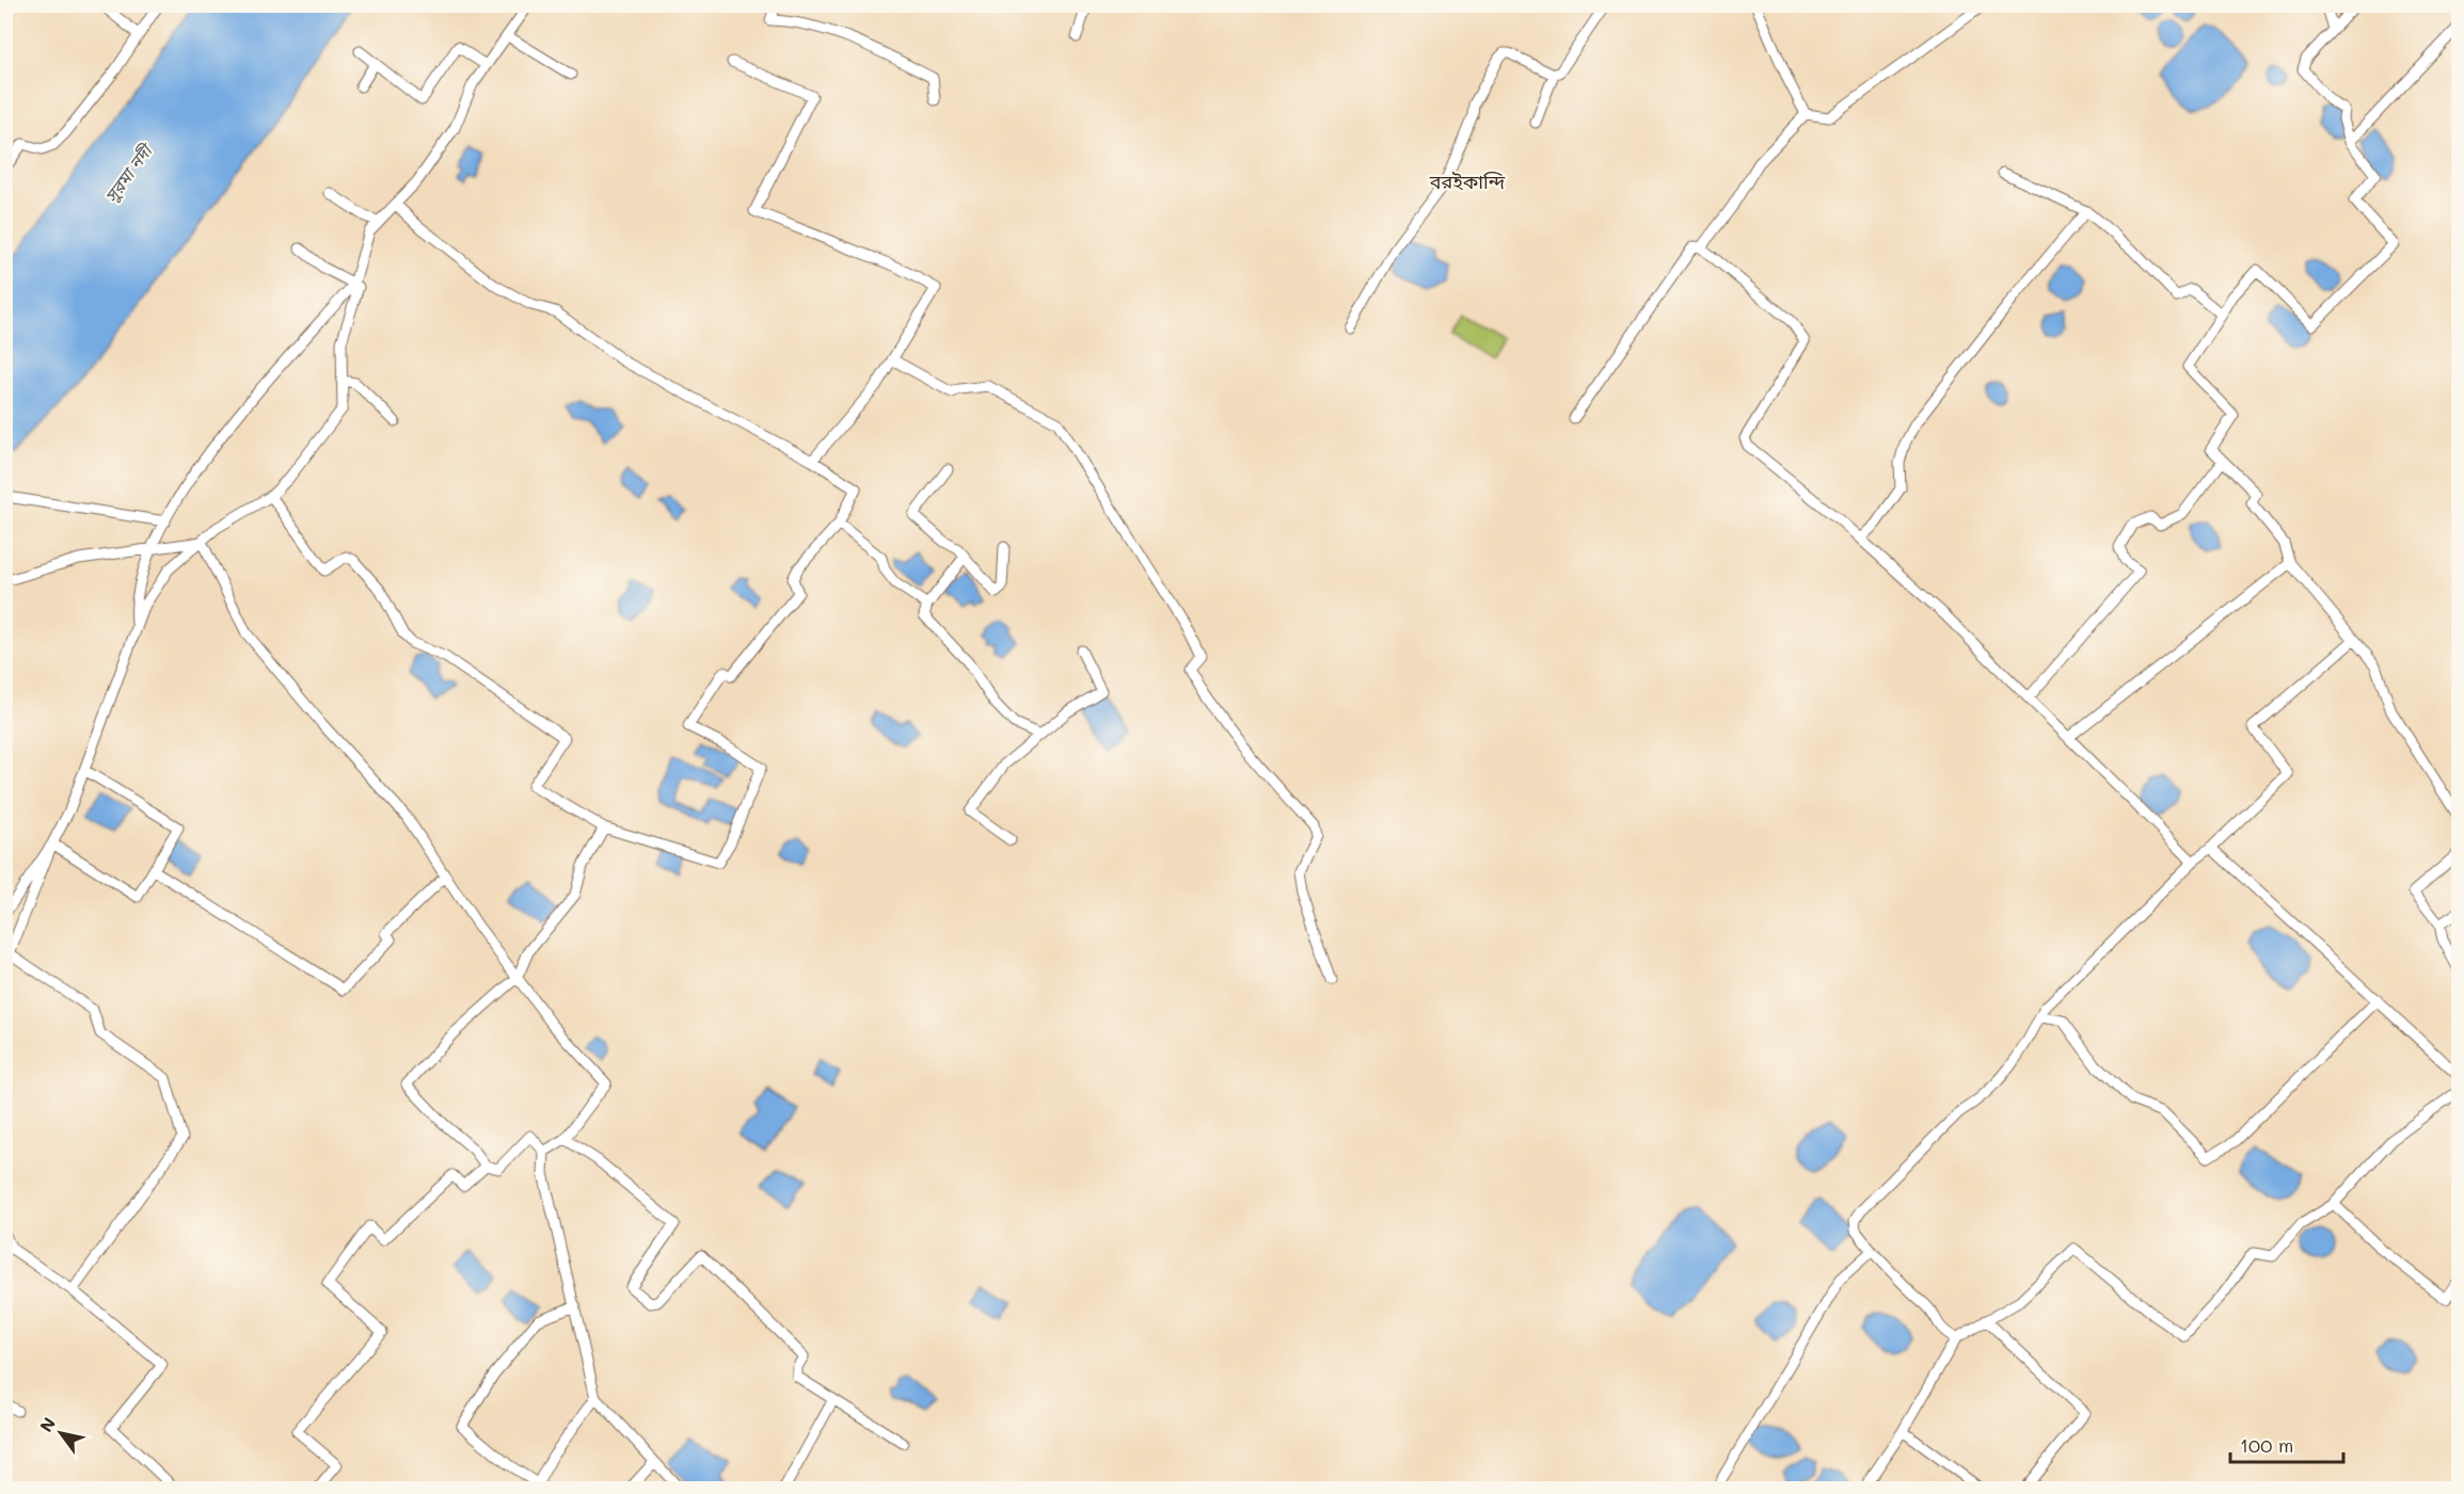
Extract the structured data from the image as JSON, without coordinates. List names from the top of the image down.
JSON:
{
  "districts": ["বরইকান্দি"],
  "water": ["সুরমা নদী"],
  "scale_bar": "100 m",
  "north": "top left"
}
